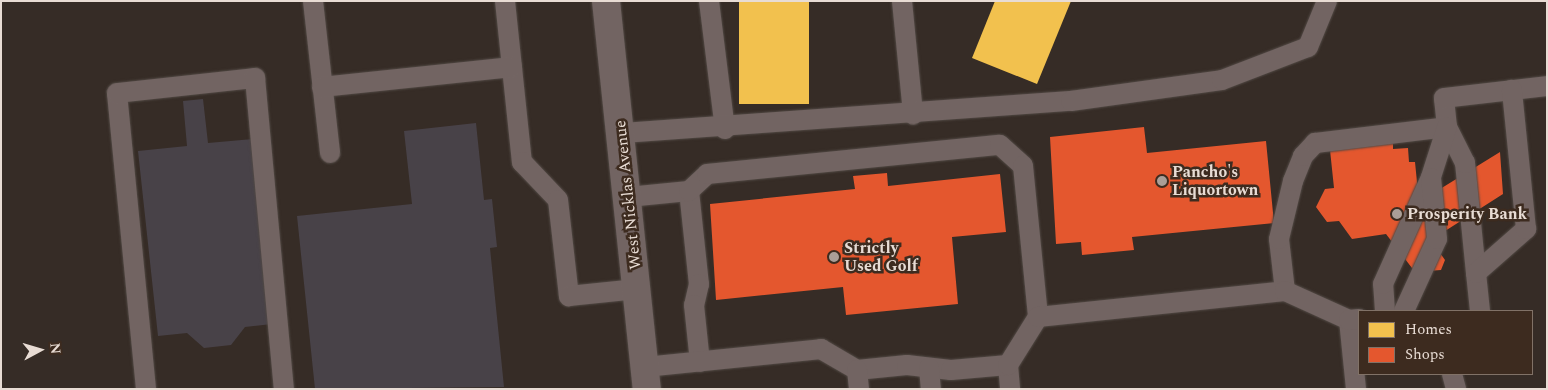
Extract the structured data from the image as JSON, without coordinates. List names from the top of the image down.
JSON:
{
  "streets": {
    "street": ["West Nicklas Avenue"]
  },
  "places": ["Pancho's Liquortown", "Prosperity Bank", "Strictly Used Golf"],
  "legend": ["Homes", "Shops"],
  "north": "right"
}
